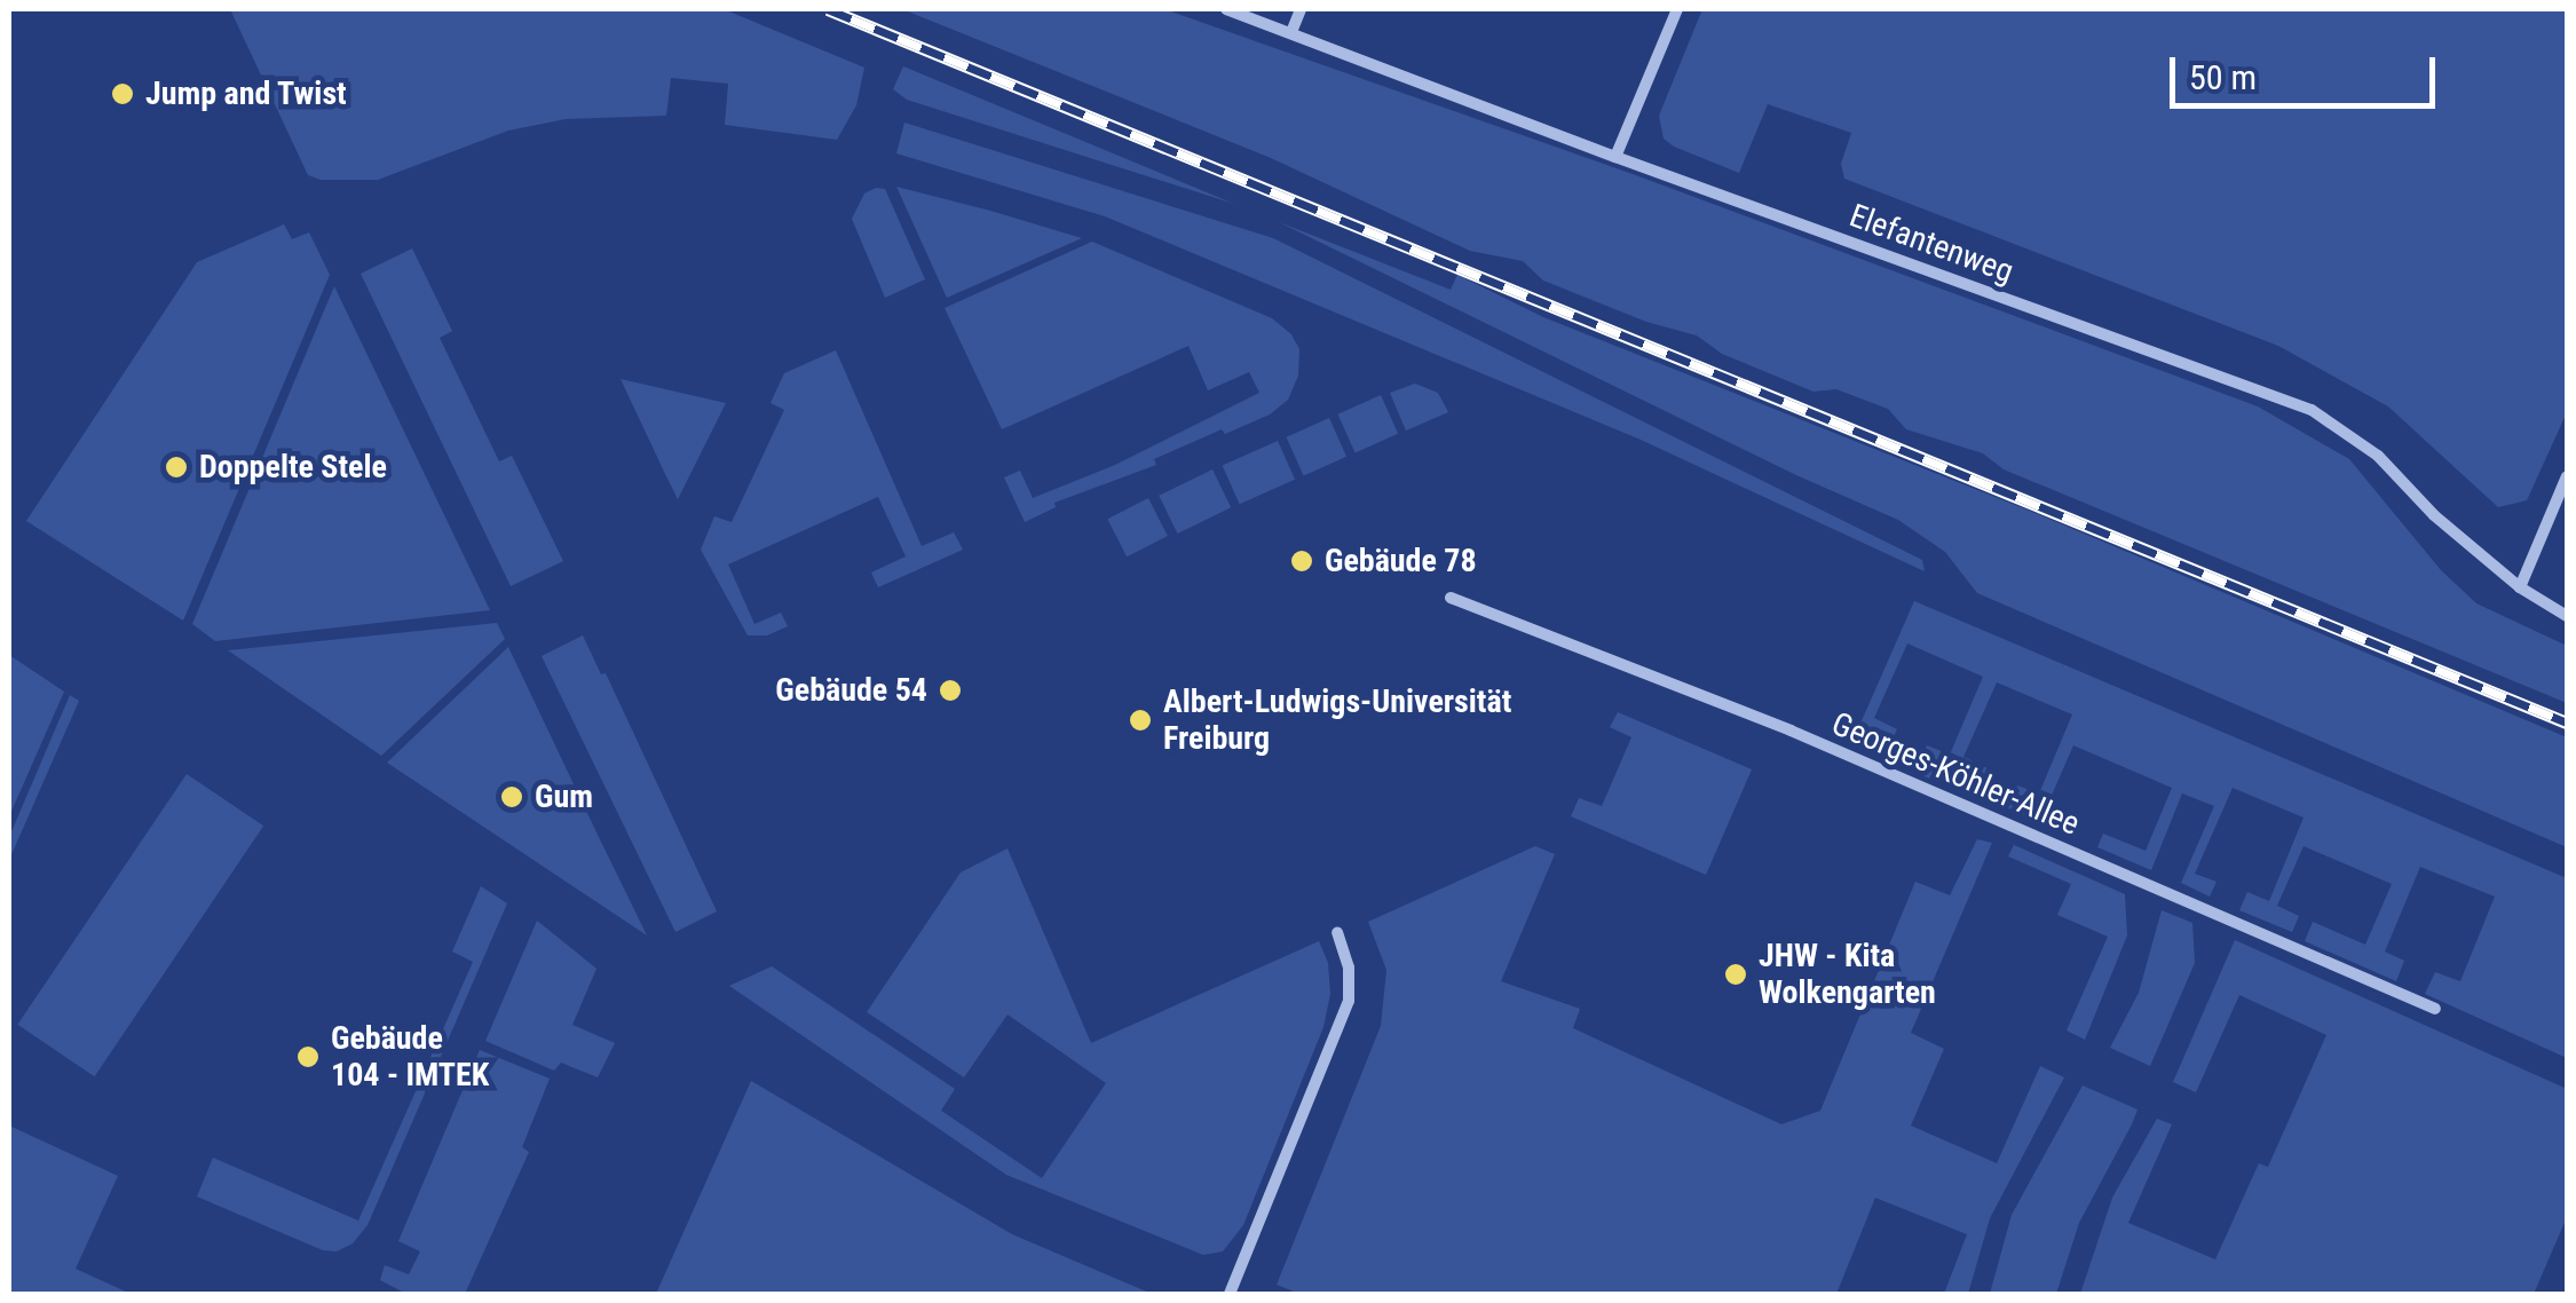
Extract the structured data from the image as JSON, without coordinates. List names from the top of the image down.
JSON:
{
  "streets": {
    "street": ["Elefantenweg", "Georges-Köhler-Allee"]
  },
  "places": [
    "Jump and Twist",
    "Doppelte Stele",
    "Gebäude 78",
    "Gebäude 54",
    "Albert-Ludwigs-Universität Freiburg",
    "Gum",
    "JHW - Kita Wolkengarten",
    "Gebäude 104 - IMTEK"
  ],
  "scale_bar": "50 m"
}
